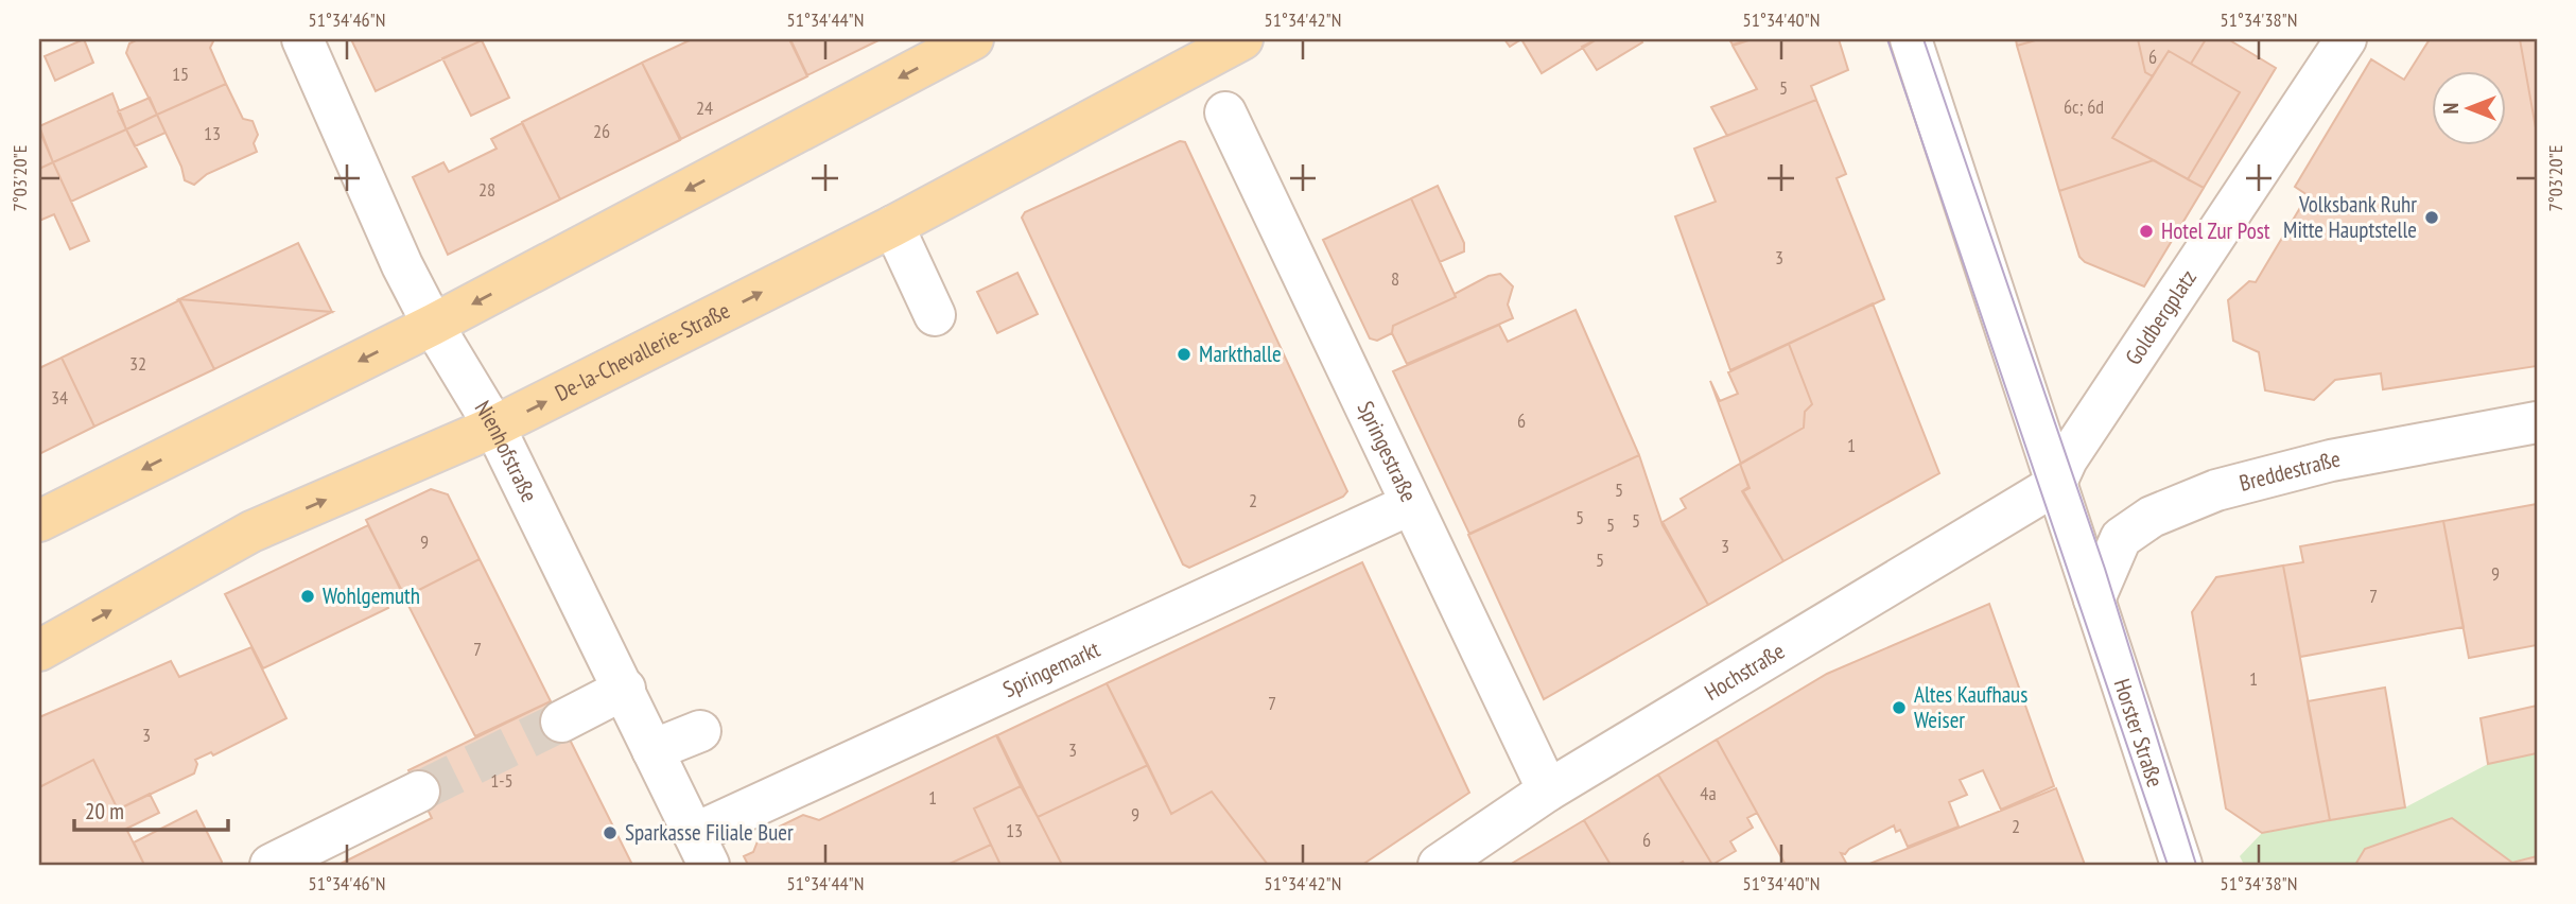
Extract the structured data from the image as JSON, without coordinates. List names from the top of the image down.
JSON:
{
  "streets": {
    "main road": ["De-la-Chevallerie-Straße"],
    "street": [
      "Goldbergplatz",
      "Nienhofstraße",
      "Springestraße",
      "Breddestraße",
      "Springemarkt",
      "Hochstraße",
      "Horster Straße"
    ]
  },
  "crossings": [
    ["Goldbergplatz", "Hochstraße"],
    ["De-la-Chevallerie-Straße", "Nienhofstraße"],
    ["Nienhofstraße", "Springemarkt"],
    ["Springestraße", "Springemarkt"],
    ["Springestraße", "Hochstraße"],
    ["Breddestraße", "Horster Straße"]
  ],
  "places": [
    "Volksbank Ruhr Mitte Hauptstelle",
    "Hotel Zur Post",
    "Markthalle",
    "Wohlgemuth",
    "Altes Kaufhaus Weiser",
    "Sparkasse Filiale Buer"
  ],
  "house_numbers": [
    "6",
    "15",
    "5",
    "6c; 6d",
    "24",
    "26",
    "13",
    "28",
    "3",
    "8",
    "32",
    "34",
    "6",
    "1",
    "5",
    "2",
    "5",
    "5",
    "5",
    "9",
    "3",
    "5",
    "9",
    "7",
    "7",
    "1",
    "7",
    "3",
    "3",
    "1-5",
    "4a",
    "1",
    "9",
    "2",
    "13",
    "6"
  ],
  "scale_bar": "20 m",
  "north": "left",
  "coordinates": [
    "51°34'46\"N",
    "51°34'44\"N",
    "51°34'42\"N",
    "51°34'40\"N",
    "51°34'38\"N",
    "7°03'20\"E"
  ]
}
